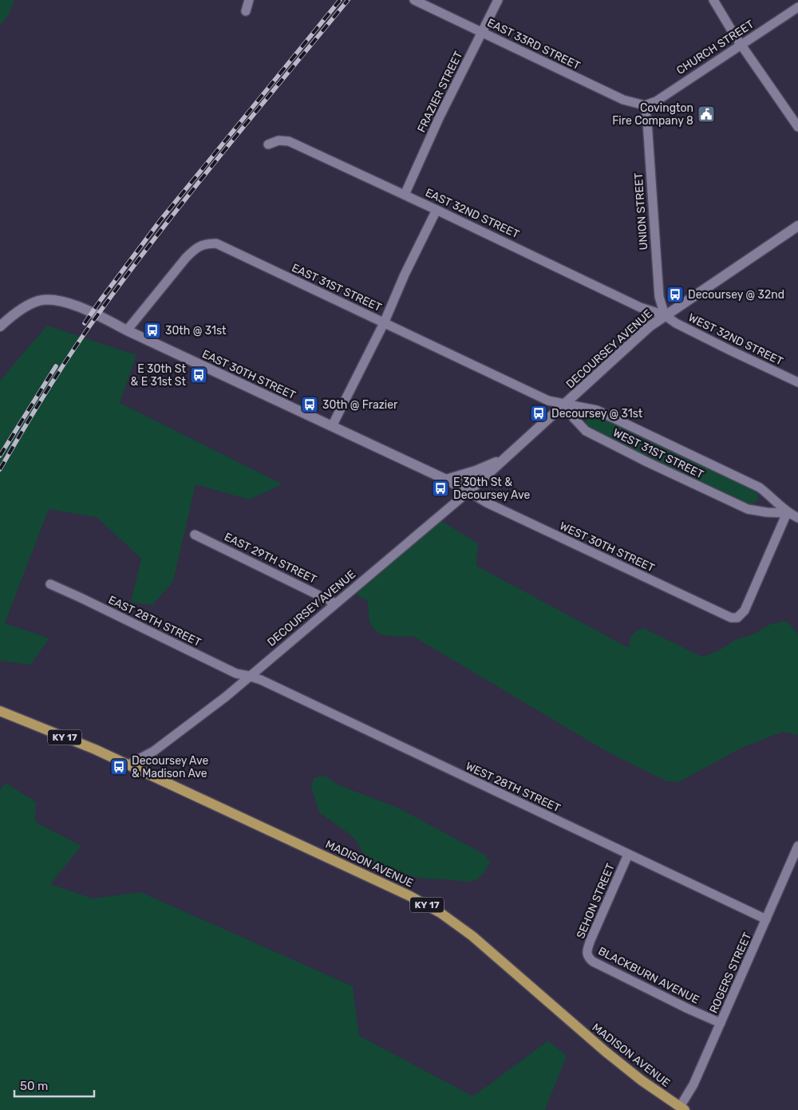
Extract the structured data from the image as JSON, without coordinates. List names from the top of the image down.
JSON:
{
  "streets": {
    "main road": [
      "DECOURSEY AVENUE",
      "EAST 30TH STREET",
      "KY 17",
      "MADISON AVENUE"
    ],
    "street": [
      "EAST 33RD STREET",
      "CHURCH STREET",
      "FRAZIER STREET",
      "UNION STREET",
      "EAST 32ND STREET",
      "EAST 31ST STREET",
      "WEST 32ND STREET",
      "WEST 31ST STREET",
      "WEST 30TH STREET",
      "EAST 29TH STREET",
      "EAST 28TH STREET",
      "WEST 28TH STREET",
      "SEHON STREET",
      "ROGERS STREET",
      "BLACKBURN AVENUE"
    ]
  },
  "crossings": [
    ["EAST 33RD STREET", "CHURCH STREET"],
    ["EAST 33RD STREET", "FRAZIER STREET"],
    ["EAST 33RD STREET", "UNION STREET"],
    ["CHURCH STREET", "UNION STREET"],
    ["FRAZIER STREET", "EAST 32ND STREET"],
    ["UNION STREET", "EAST 32ND STREET"],
    ["UNION STREET", "WEST 32ND STREET"],
    ["UNION STREET", "DECOURSEY AVENUE"],
    ["EAST 32ND STREET", "WEST 32ND STREET"],
    ["EAST 32ND STREET", "DECOURSEY AVENUE"],
    ["EAST 31ST STREET", "DECOURSEY AVENUE"],
    ["EAST 31ST STREET", "EAST 30TH STREET"],
    ["EAST 31ST STREET", "WEST 31ST STREET"],
    ["WEST 32ND STREET", "DECOURSEY AVENUE"],
    ["DECOURSEY AVENUE", "EAST 30TH STREET"],
    ["DECOURSEY AVENUE", "WEST 31ST STREET"],
    ["DECOURSEY AVENUE", "WEST 30TH STREET"],
    ["DECOURSEY AVENUE", "EAST 29TH STREET"],
    ["DECOURSEY AVENUE", "EAST 28TH STREET"],
    ["DECOURSEY AVENUE", "WEST 28TH STREET"],
    ["DECOURSEY AVENUE", "MADISON AVENUE"],
    ["EAST 30TH STREET", "WEST 30TH STREET"],
    ["WEST 31ST STREET", "WEST 30TH STREET"],
    ["EAST 28TH STREET", "WEST 28TH STREET"],
    ["WEST 28TH STREET", "SEHON STREET"],
    ["WEST 28TH STREET", "ROGERS STREET"],
    ["MADISON AVENUE", "ROGERS STREET"],
    ["SEHON STREET", "BLACKBURN AVENUE"],
    ["ROGERS STREET", "BLACKBURN AVENUE"]
  ],
  "places": {
    "public building": ["Covington Fire Company 8"],
    "bus stop": [
      "Decoursey @ 32nd",
      "30th @ 31st",
      "E 30th St & E 31st St",
      "30th @ Frazier",
      "Decoursey @ 31st",
      "E 30th St & Decoursey Ave",
      "Decoursey Ave & Madison Ave"
    ]
  },
  "scale_bar": "50 m"
}
